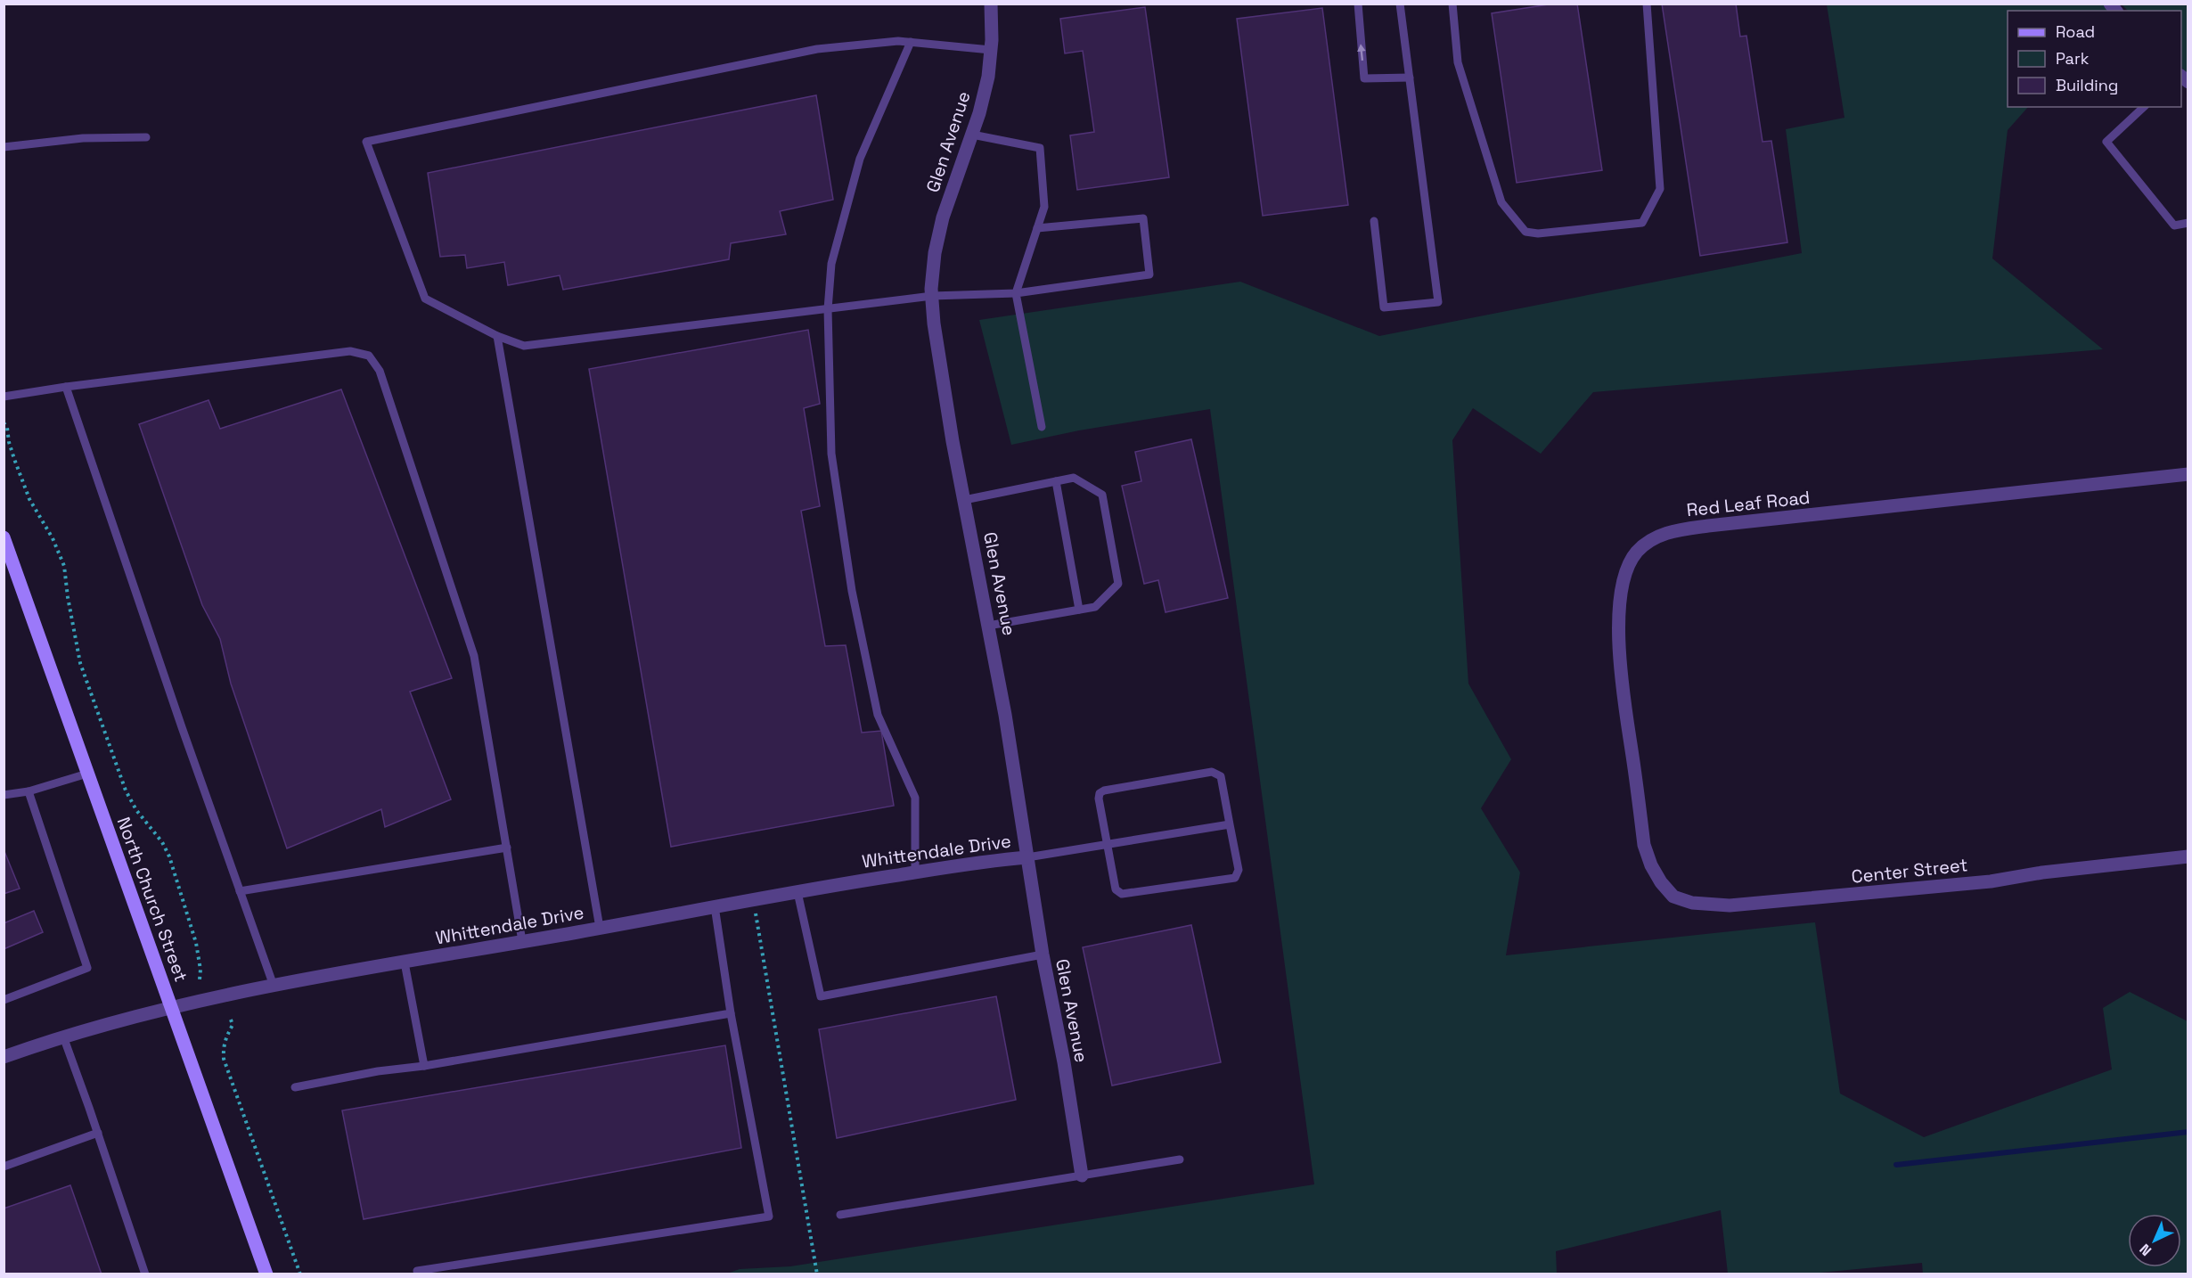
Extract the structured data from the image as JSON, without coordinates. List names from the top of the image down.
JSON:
{
  "streets": {
    "main road": ["North Church Street"],
    "street": [
      "Glen Avenue",
      "Red Leaf Road",
      "Whittendale Drive",
      "Center Street"
    ]
  },
  "crossings": [
    ["Glen Avenue", "Whittendale Drive"],
    ["Red Leaf Road", "Center Street"],
    ["Whittendale Drive", "North Church Street"]
  ],
  "legend": ["Road", "Park", "Building"],
  "north": "bottom left"
}
